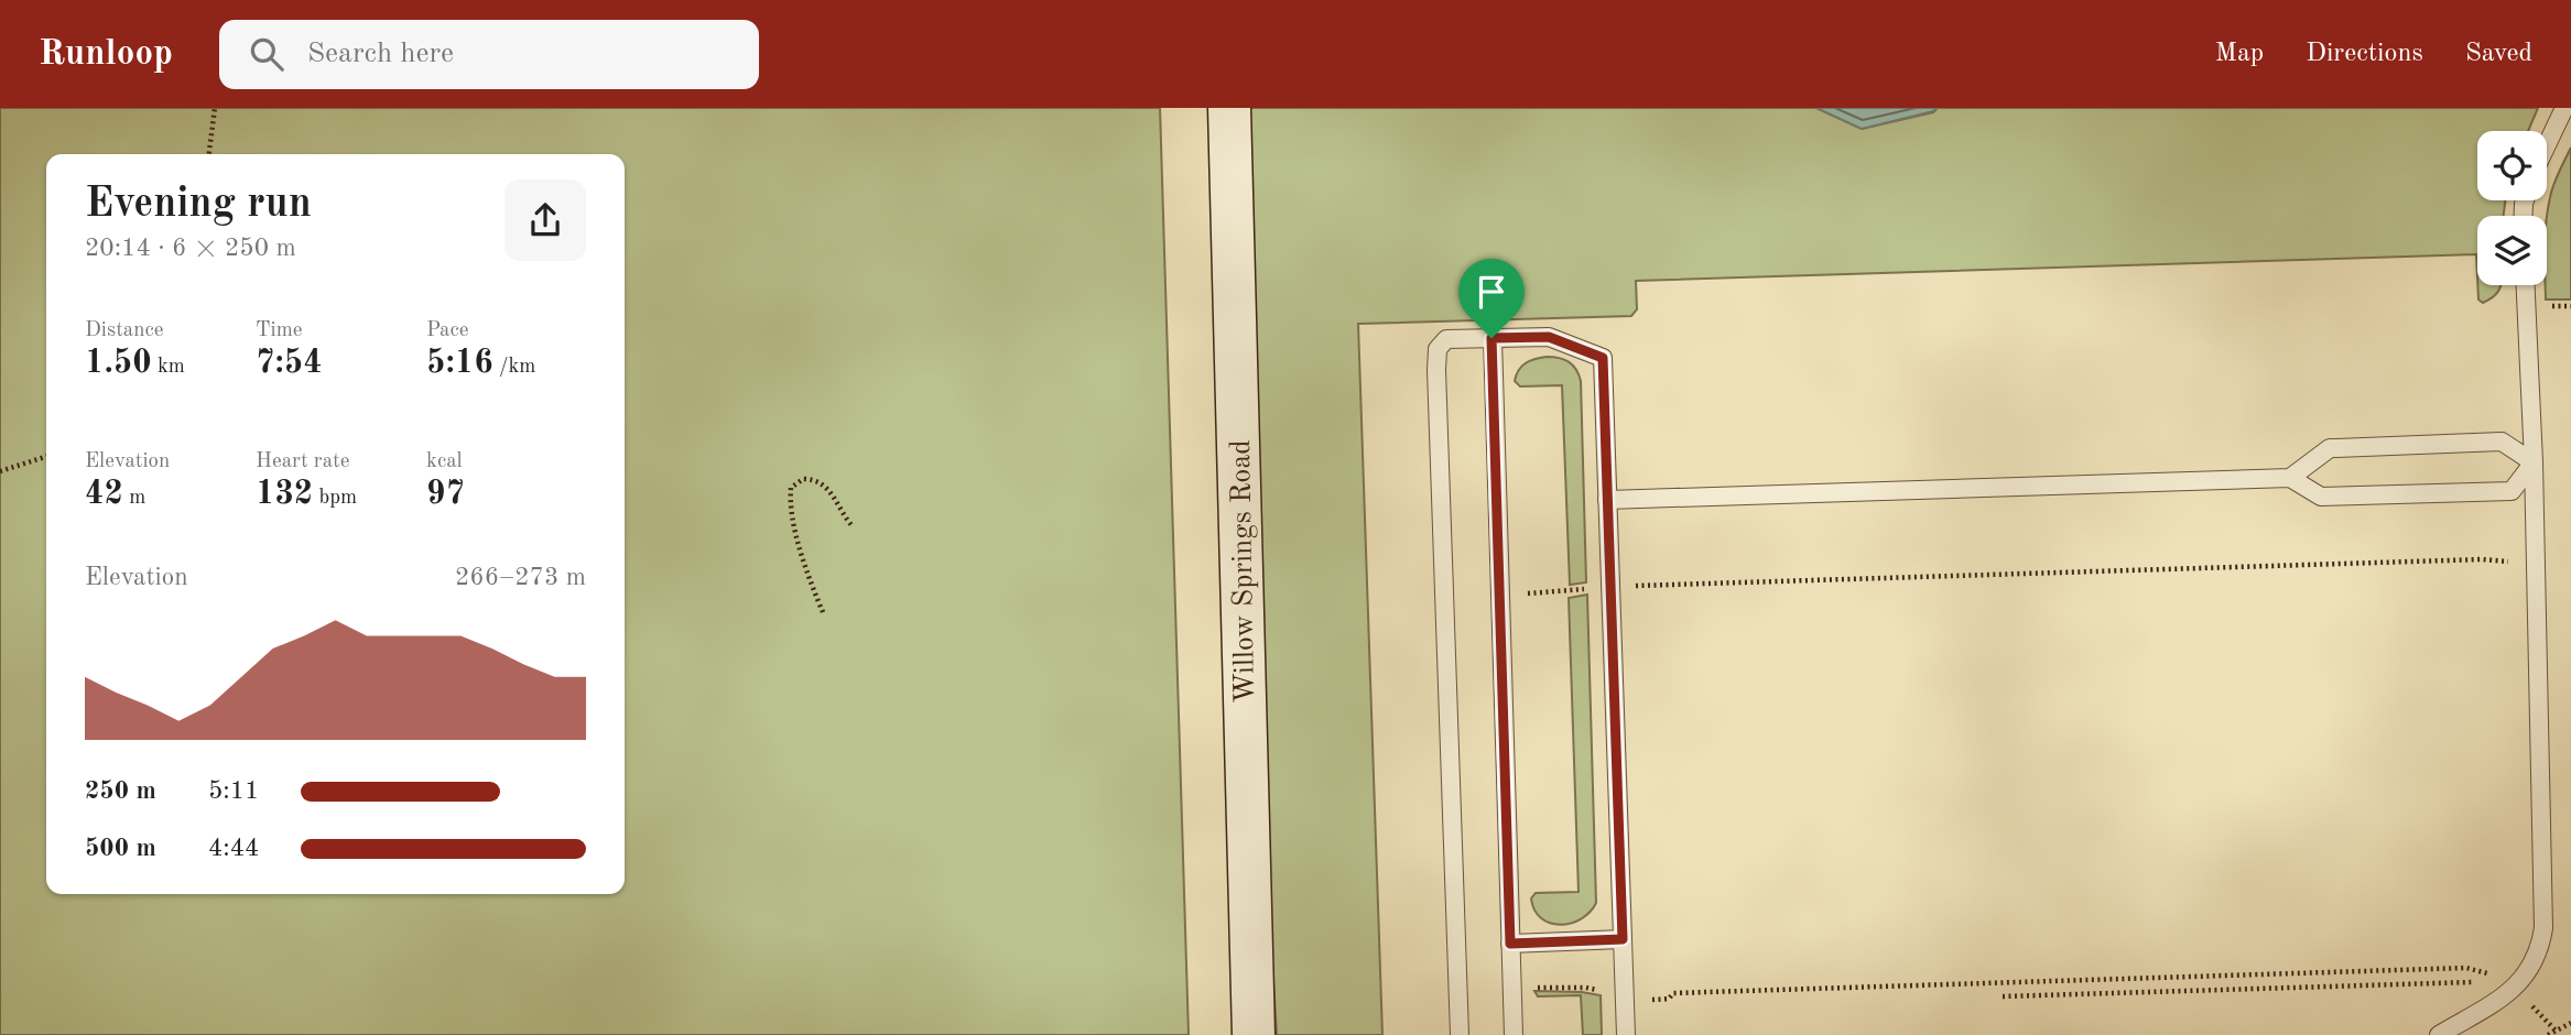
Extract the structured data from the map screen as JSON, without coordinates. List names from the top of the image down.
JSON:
{
  "streets": {
    "main road": ["Willow Springs Road"]
  },
  "page": {
    "header": "Runloop",
    "search": "Search here",
    "nav": ["Map", "Directions", "Saved"],
    "heading": ["Evening run", "20:14 · 6 × 250 m"],
    "stats": [
      ["Distance", "1.50 km"],
      ["Time", "7:54"],
      ["Pace", "5:16 /km"],
      ["Elevation", "42 m"],
      ["Heart rate", "132 bpm"],
      ["kcal", "97"]
    ],
    "chart": ["Elevation", "266–273 m"],
    "list": [
      {
        "name": "250 m",
        "note": "5:11"
      },
      {
        "name": "500 m",
        "note": "4:44"
      }
    ]
  }
}
